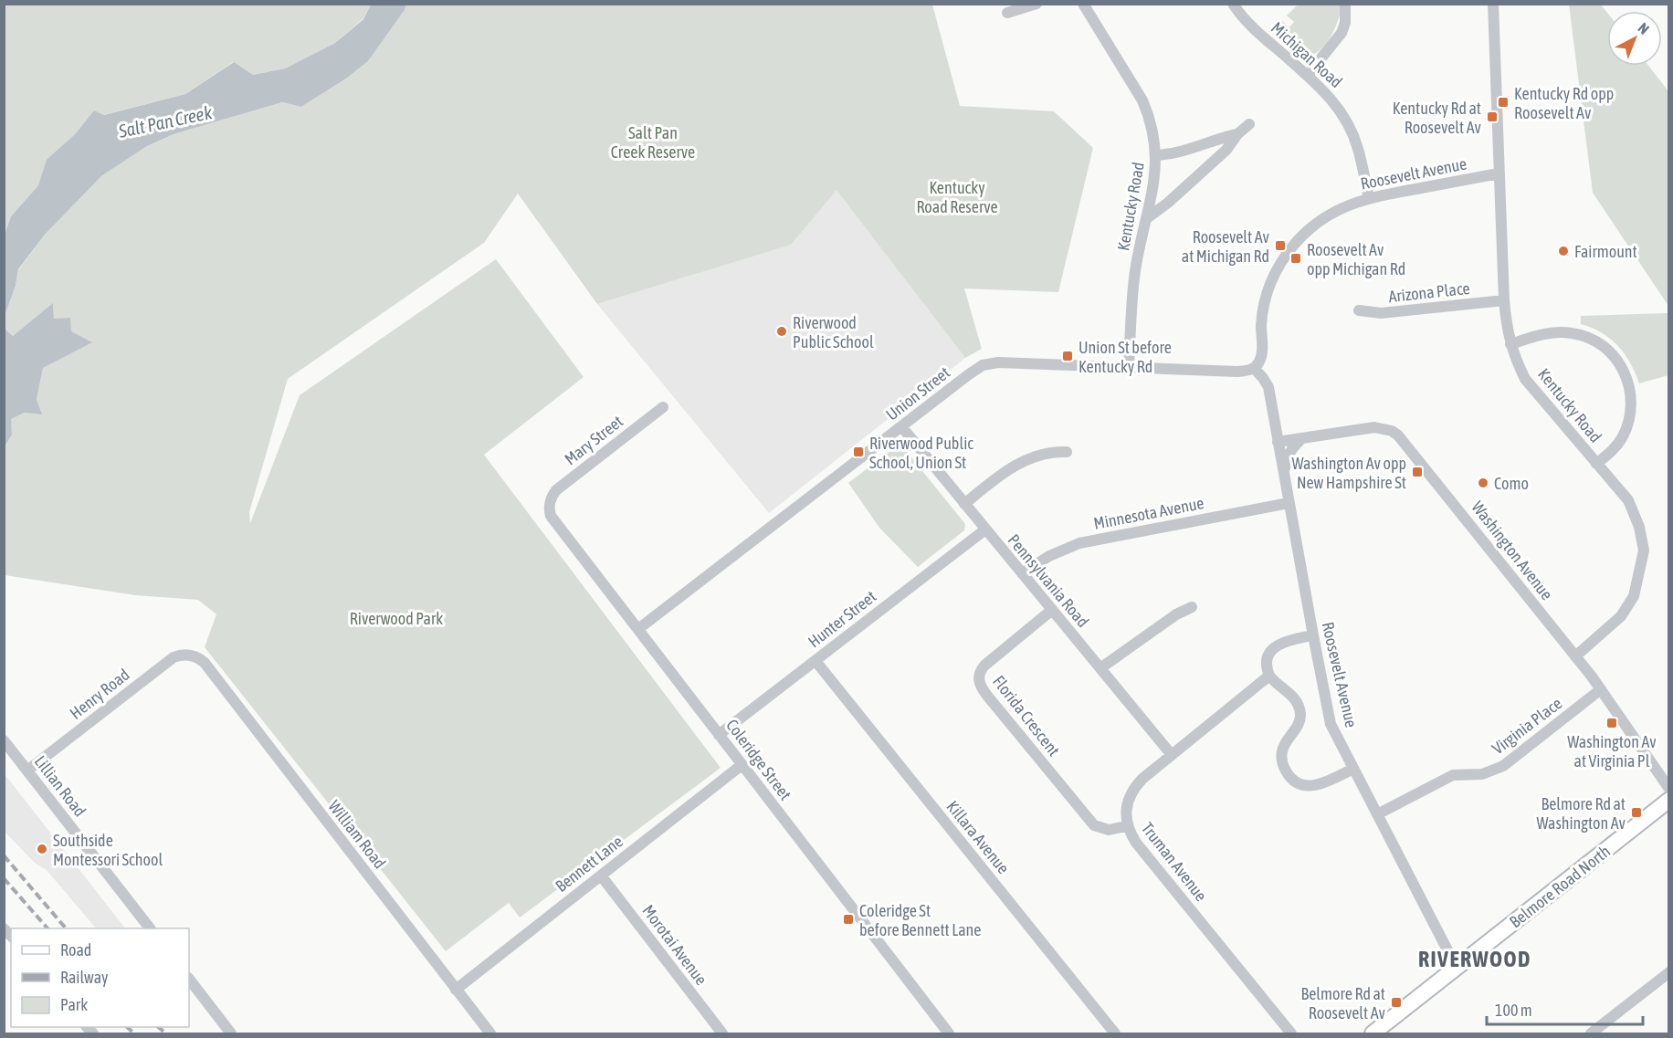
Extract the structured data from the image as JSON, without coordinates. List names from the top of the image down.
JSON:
{
  "streets": {
    "main road": ["Belmore Road North"],
    "street": [
      "Michigan Road",
      "Roosevelt Avenue",
      "Kentucky Road",
      "Arizona Place",
      "Union Street",
      "Mary Street",
      "Minnesota Avenue",
      "Washington Avenue",
      "Pennsylvania Road",
      "Hunter Street",
      "Henry Road",
      "Florida Crescent",
      "Virginia Place",
      "Coleridge Street",
      "Lillian Road",
      "William Road",
      "Killara Avenue",
      "Truman Avenue",
      "Bennett Lane",
      "Morotai Avenue"
    ]
  },
  "crossings": [
    ["Michigan Road", "Roosevelt Avenue"],
    ["Roosevelt Avenue", "Kentucky Road"],
    ["Roosevelt Avenue", "Union Street"],
    ["Roosevelt Avenue", "Minnesota Avenue"],
    ["Roosevelt Avenue", "Washington Avenue"],
    ["Roosevelt Avenue", "Virginia Place"],
    ["Roosevelt Avenue", "Belmore Road North"],
    ["Kentucky Road", "Arizona Place"],
    ["Kentucky Road", "Union Street"],
    ["Kentucky Road", "Washington Avenue"],
    ["Union Street", "Pennsylvania Road"],
    ["Union Street", "Coleridge Street"],
    ["Mary Street", "Coleridge Street"],
    ["Minnesota Avenue", "Pennsylvania Road"],
    ["Washington Avenue", "Virginia Place"],
    ["Pennsylvania Road", "Hunter Street"],
    ["Pennsylvania Road", "Florida Crescent"],
    ["Pennsylvania Road", "Truman Avenue"],
    ["Hunter Street", "Coleridge Street"],
    ["Hunter Street", "Killara Avenue"],
    ["Henry Road", "Lillian Road"],
    ["Henry Road", "William Road"],
    ["Florida Crescent", "Truman Avenue"],
    ["Coleridge Street", "Bennett Lane"],
    ["William Road", "Bennett Lane"],
    ["Bennett Lane", "Morotai Avenue"]
  ],
  "districts": ["RIVERWOOD"],
  "water": ["Salt Pan Creek"],
  "parks": ["Salt Pan Creek Reserve", "Kentucky Road Reserve", "Riverwood Park"],
  "places": {
    "transit": [
      "Kentucky Rd opp Roosevelt Av",
      "Kentucky Rd at Roosevelt Av",
      "Roosevelt Av at Michigan Rd",
      "Roosevelt Av opp Michigan Rd",
      "Union St before Kentucky Rd",
      "Riverwood Public School, Union St",
      "Washington Av opp New Hampshire St",
      "Washington Av at Virginia Pl",
      "Belmore Rd at Washington Av",
      "Coleridge St before Bennett Lane",
      "Belmore Rd at Roosevelt Av"
    ],
    "other": [
      "Fairmount",
      "Riverwood Public School",
      "Como",
      "Southside Montessori School"
    ]
  },
  "legend": ["Road", "Railway", "Park"],
  "scale_bar": "100 m",
  "north": "top right"
}
